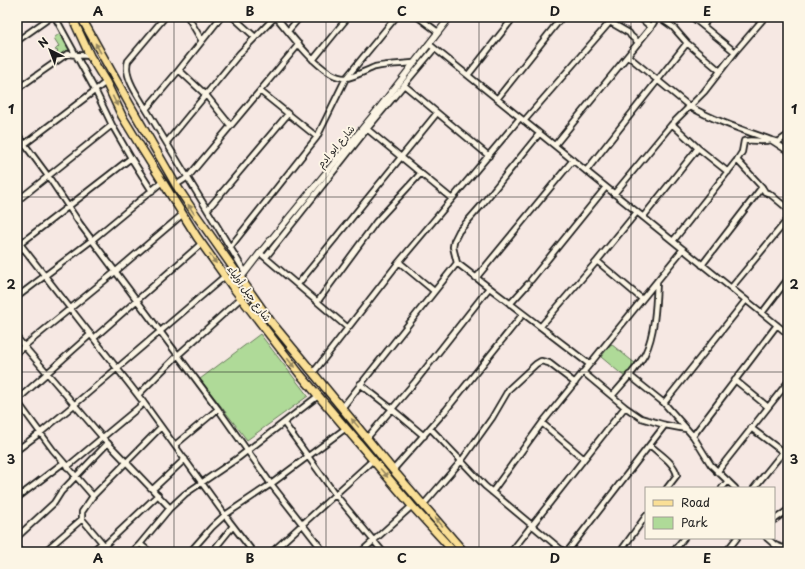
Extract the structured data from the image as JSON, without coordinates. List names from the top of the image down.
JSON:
{
  "streets": {
    "main road": ["شارع جبل أولياء"],
    "street": ["شارع ابو ادم"]
  },
  "crossings": [
    ["شارع ابو ادم", "شارع جبل أولياء"]
  ],
  "legend": ["Road", "Park"],
  "north": "top left",
  "grid": {
    "columns": [
      "A",
      "B",
      "C",
      "D",
      "E"
    ],
    "rows": ["1", "2", "3"]
  }
}
